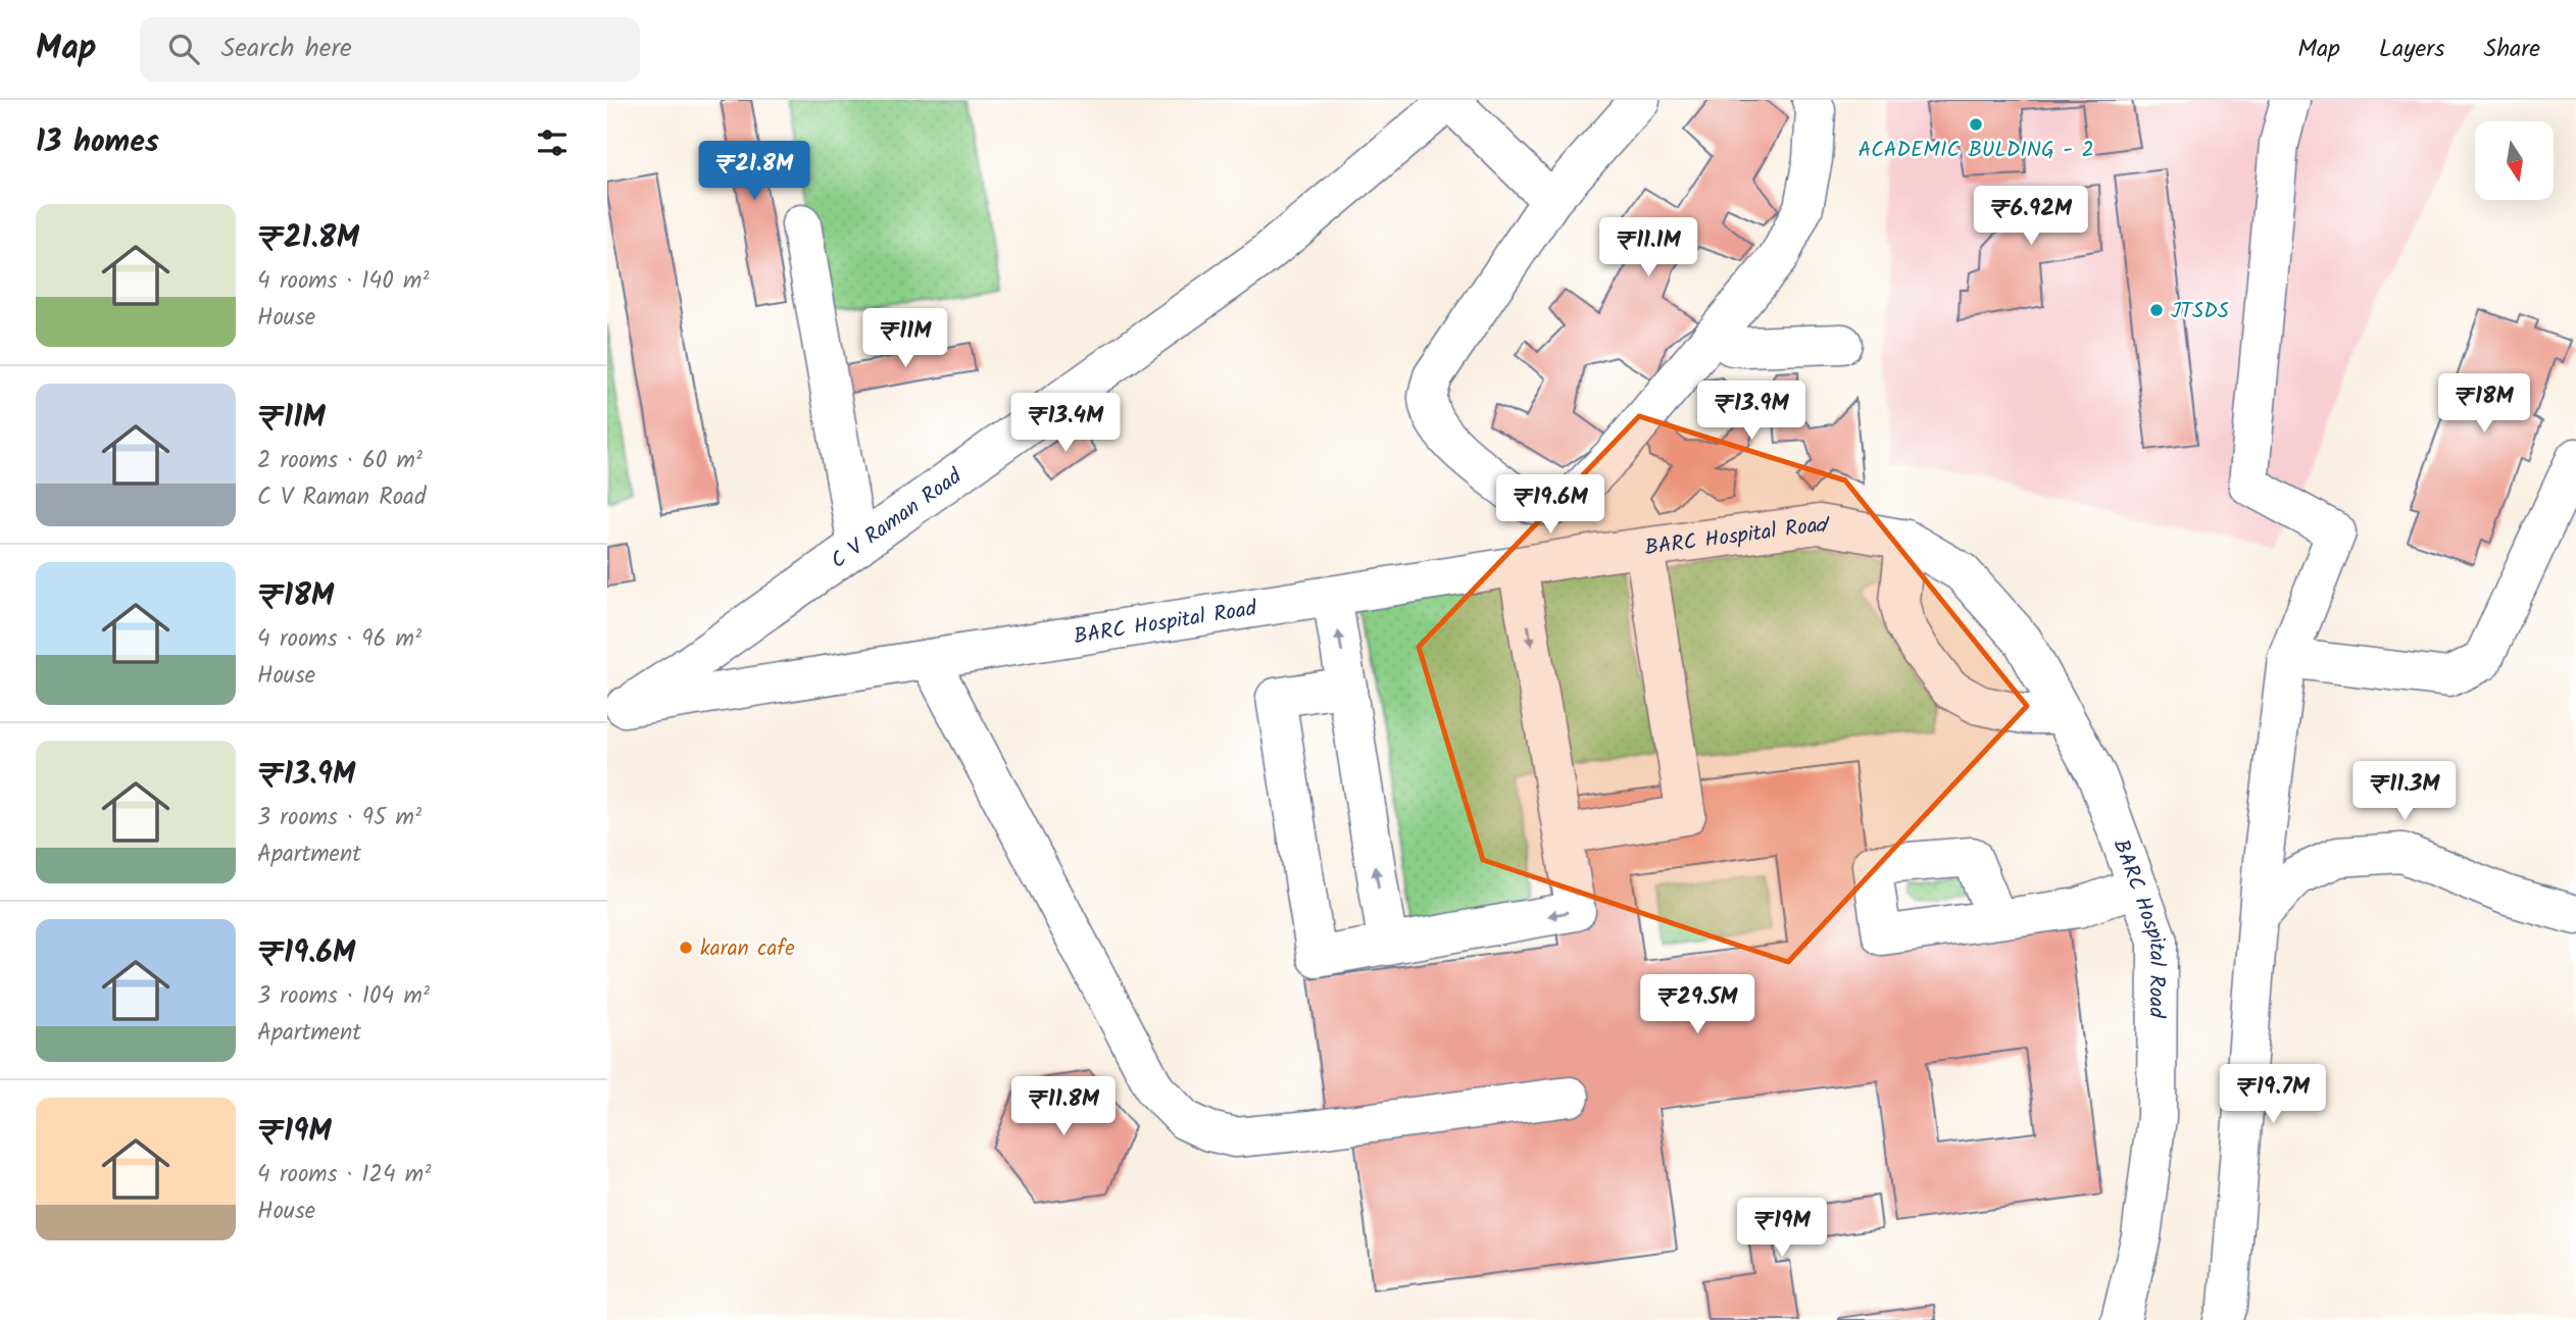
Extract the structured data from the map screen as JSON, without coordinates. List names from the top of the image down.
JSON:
{
  "streets": {
    "street": ["C V Raman Road", "BARC Hospital Road"]
  },
  "crossings": [
    ["C V Raman Road", "BARC Hospital Road"]
  ],
  "places": ["ACADEMIC BULDING - 2", "JTSDS", "karan cafe"],
  "north": "bottom",
  "page": {
    "header": "Map",
    "search": "Search here",
    "nav": ["Map", "Layers", "Share"],
    "heading": "13 homes",
    "price": [
      "₹21.8M",
      "₹6.92M",
      "₹11.1M",
      "₹11M",
      "₹18M",
      "₹13.9M",
      "₹13.4M",
      "₹19.6M",
      "₹11.3M",
      "₹29.5M",
      "₹19.7M",
      "₹11.8M",
      "₹19M"
    ],
    "list": [
      {
        "name": "₹21.8M",
        "note": "4 rooms · 140 m² · House"
      },
      {
        "name": "₹11M",
        "note": "2 rooms · 60 m² · C V Raman Road"
      },
      {
        "name": "₹18M",
        "note": "4 rooms · 96 m² · House"
      },
      {
        "name": "₹13.9M",
        "note": "3 rooms · 95 m² · Apartment"
      },
      {
        "name": "₹19.6M",
        "note": "3 rooms · 104 m² · Apartment"
      },
      {
        "name": "₹19M",
        "note": "4 rooms · 124 m² · House"
      }
    ]
  }
}
